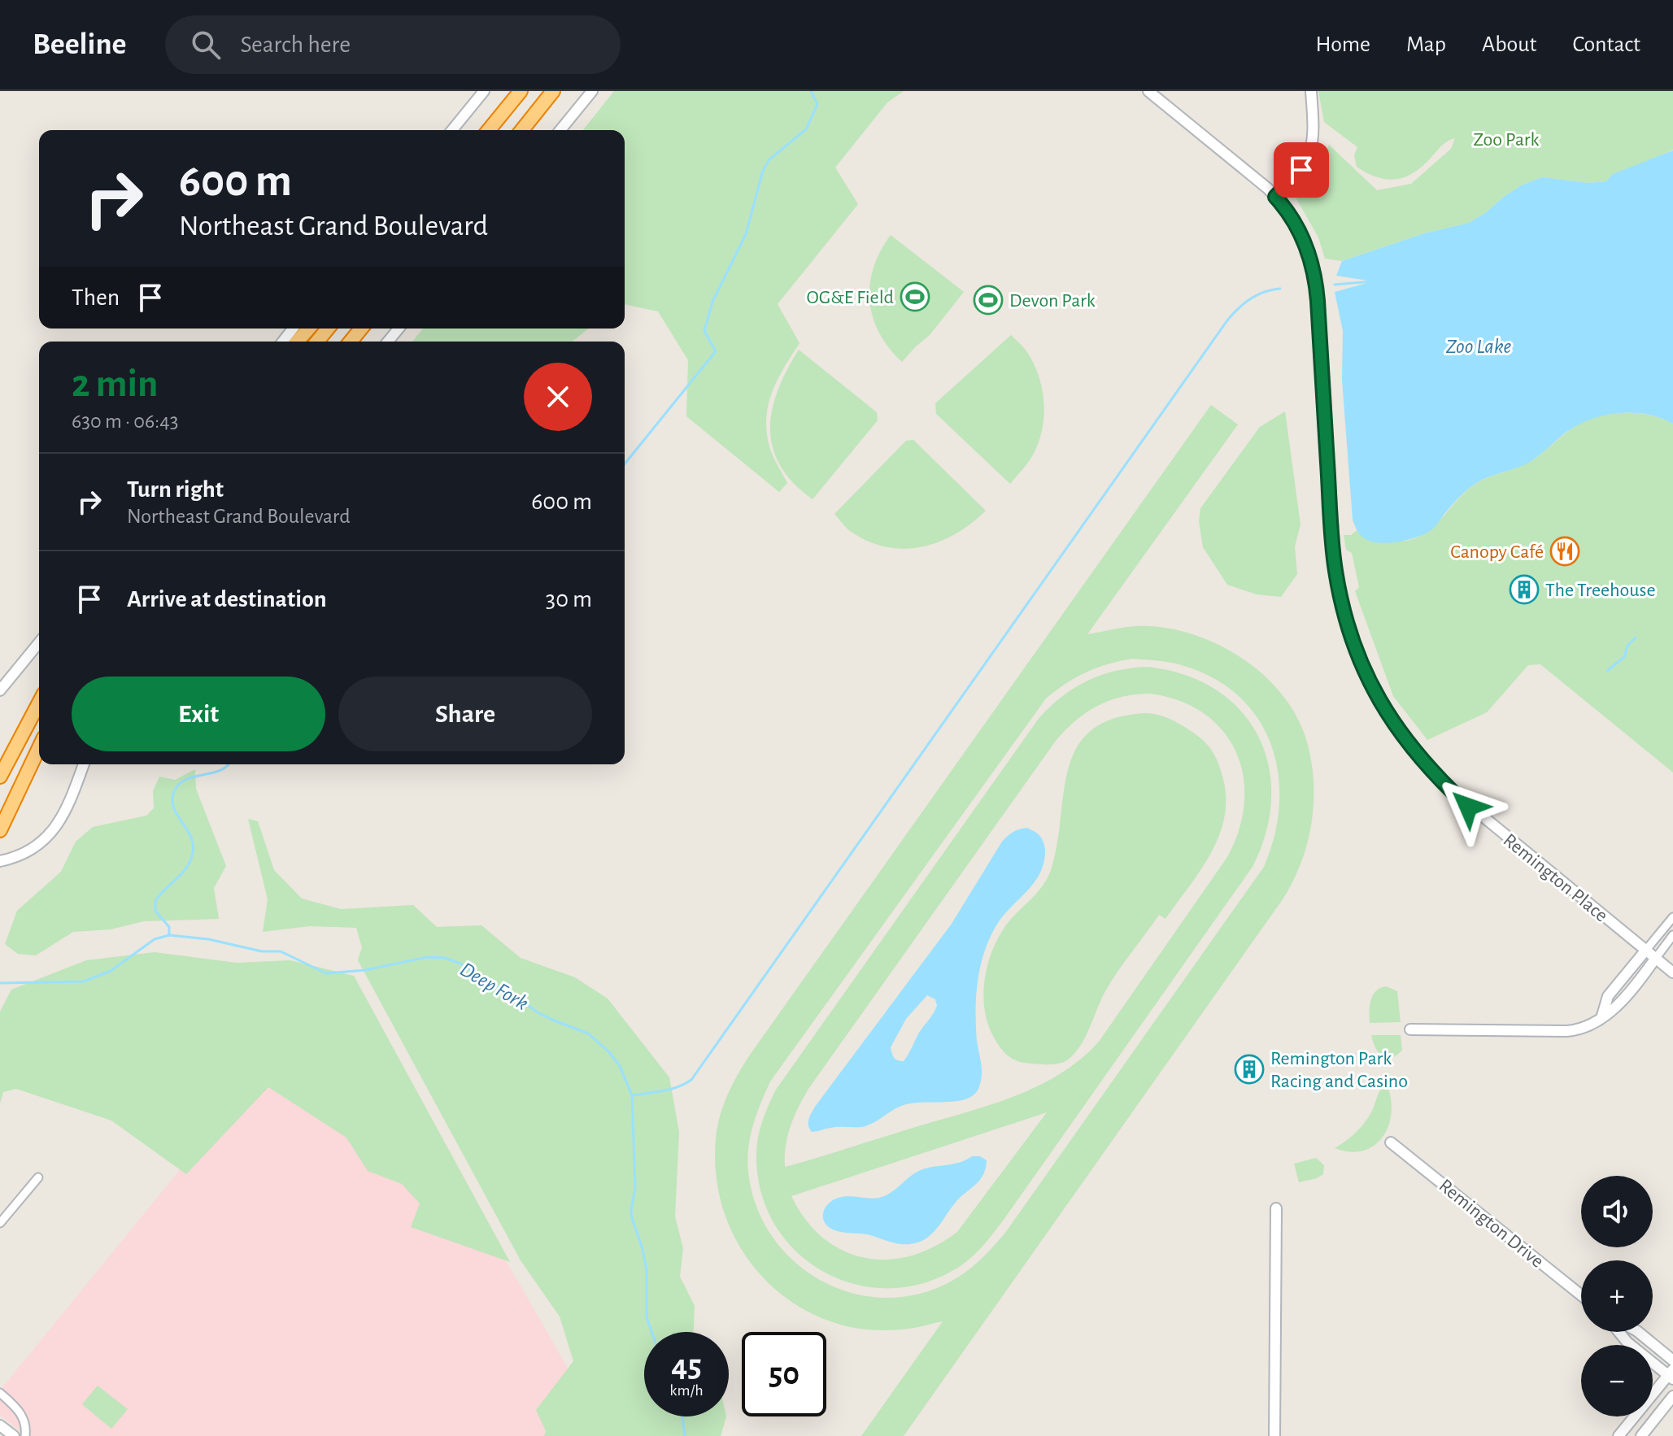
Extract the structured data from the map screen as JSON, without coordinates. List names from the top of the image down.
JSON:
{
  "streets": {
    "main road": ["Remington Place", "Remington Drive"]
  },
  "water": ["Zoo Lake", "Deep Fork"],
  "parks": ["Zoo Park"],
  "places": {
    "sports": ["OG&E Field", "Devon Park"],
    "restaurant": ["Canopy Café"],
    "building": ["The Treehouse", "Remington Park Racing and Casino"]
  },
  "page": {
    "header": "Beeline",
    "search": "Search here",
    "nav": [
      "Home",
      "Map",
      "About",
      "Contact"
    ],
    "turn": ["600 m", "Northeast Grand Boulevard"],
    "then": "Then",
    "heading": ["2 min", "630 m · 06:43"],
    "list": [
      {
        "name": "Turn right",
        "note": "Northeast Grand Boulevard",
        "value": "600 m"
      },
      {
        "name": "Arrive at destination",
        "value": "30 m"
      }
    ],
    "buttons": ["Exit", "Share"],
    "map_buttons": ["+", "−"],
    "speed": "45 km/h",
    "limit": "50"
  }
}
